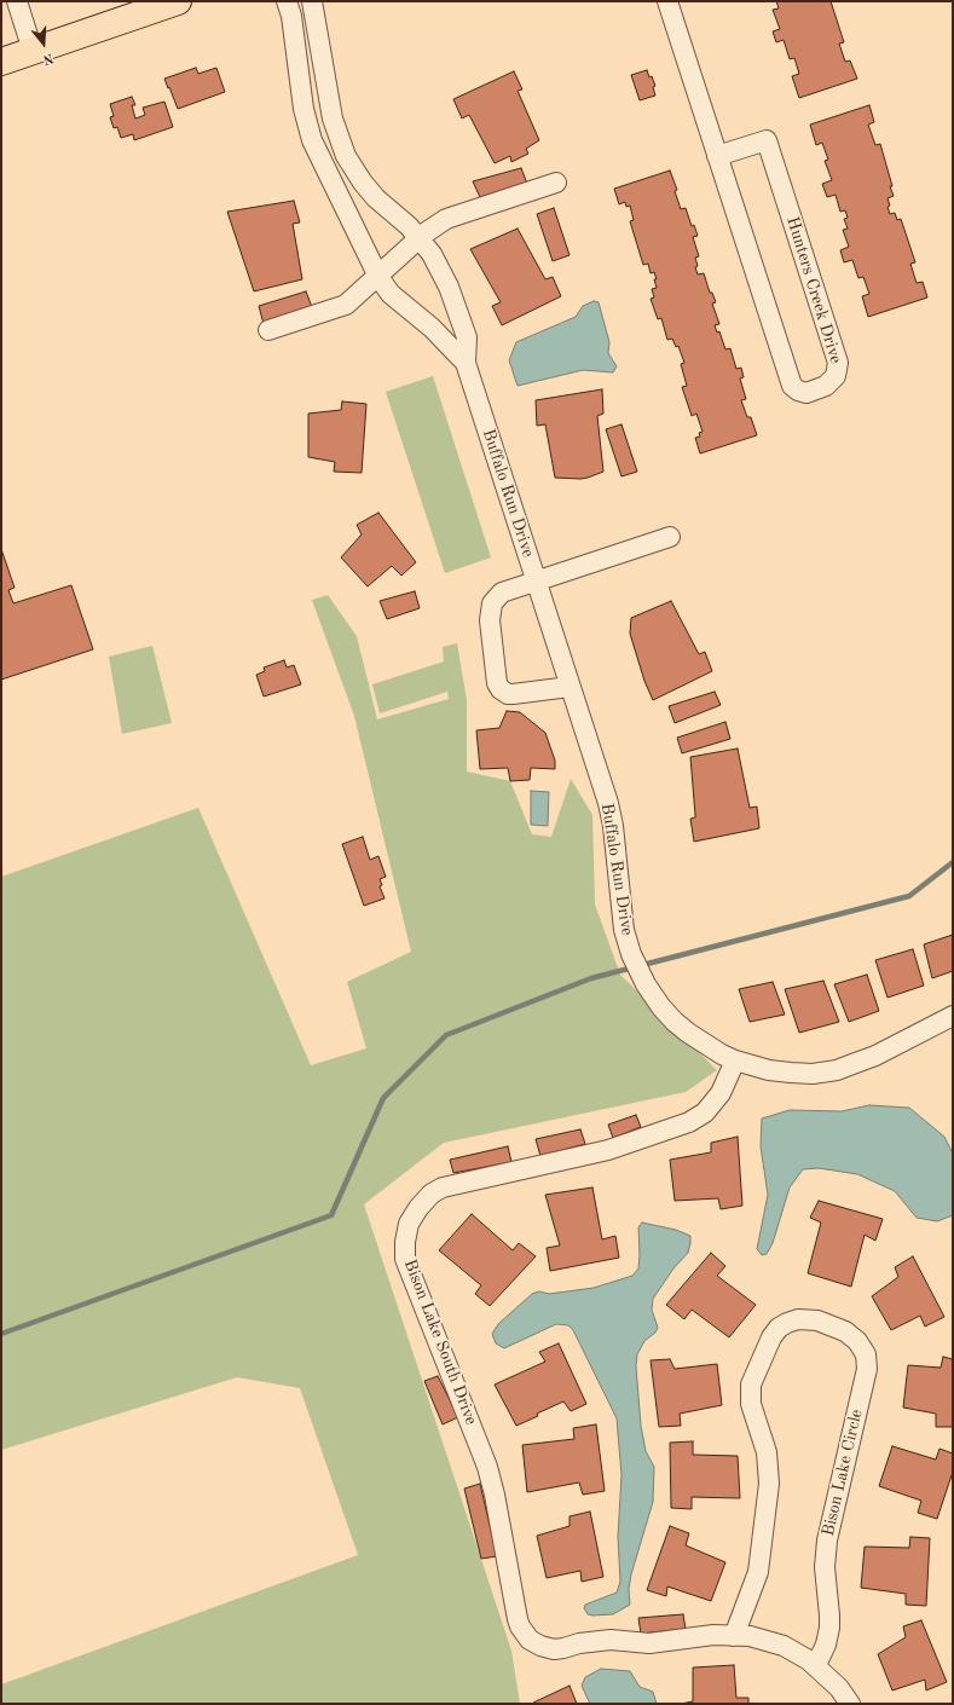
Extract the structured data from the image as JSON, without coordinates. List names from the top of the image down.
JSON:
{
  "streets": {
    "street": [
      "Hunters Creek Drive",
      "Buffalo Run Drive",
      "Bison Lake South Drive",
      "Bison Lake Circle"
    ]
  },
  "crossings": [
    ["Buffalo Run Drive", "Bison Lake South Drive"],
    ["Bison Lake South Drive", "Bison Lake Circle"]
  ],
  "north": "bottom"
}
